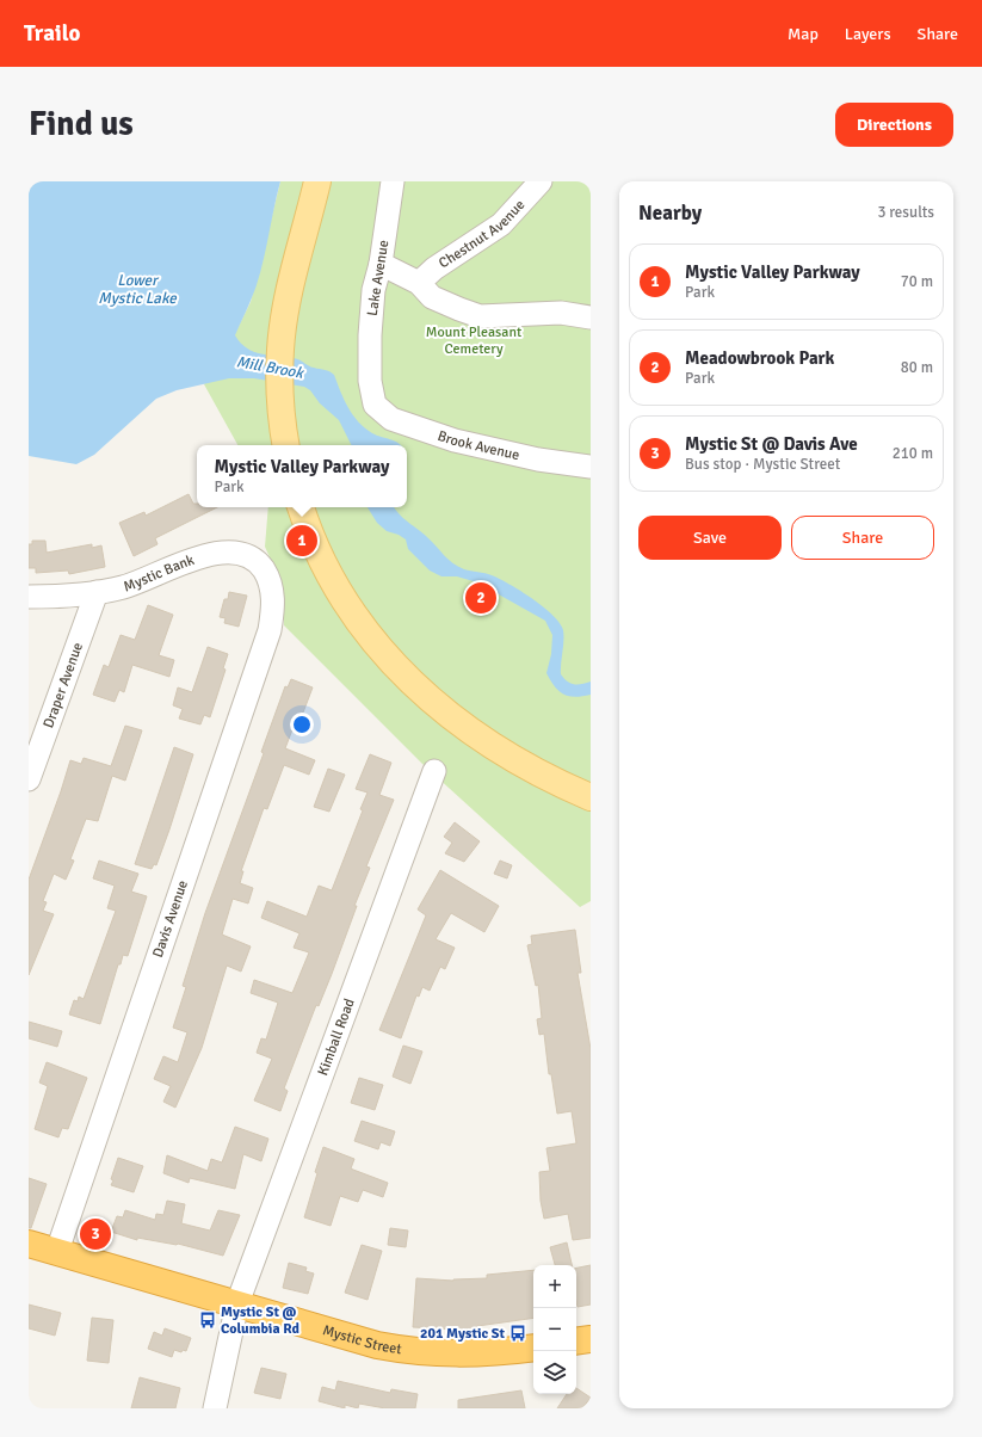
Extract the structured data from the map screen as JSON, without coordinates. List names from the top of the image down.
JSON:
{
  "streets": {
    "highway": ["Mystic Street"],
    "street": [
      "Chestnut Avenue",
      "Lake Avenue",
      "Brook Avenue",
      "Mystic Bank",
      "Draper Avenue",
      "Davis Avenue",
      "Kimball Road"
    ]
  },
  "crossings": [
    ["Lake Avenue", "Brook Avenue"],
    ["Mystic Bank", "Draper Avenue"],
    ["Mystic Bank", "Davis Avenue"],
    ["Davis Avenue", "Mystic Street"],
    ["Kimball Road", "Mystic Street"]
  ],
  "water": ["Lower Mystic Lake", "Mill Brook"],
  "parks": ["Mount Pleasant Cemetery"],
  "places": {
    "bus stop": ["Mystic St @ Columbia Rd", "201 Mystic St"]
  },
  "page": {
    "header": "Trailo",
    "nav": ["Map", "Layers", "Share"],
    "buttons": [
      "Directions",
      ["Save", "Share"]
    ],
    "title": "Find us",
    "heading": ["Nearby", "3 results"],
    "list": [
      {
        "mark": "1",
        "name": "Mystic Valley Parkway",
        "note": "Park",
        "value": "70 m"
      },
      {
        "mark": "2",
        "name": "Meadowbrook Park",
        "note": "Park",
        "value": "80 m"
      },
      {
        "mark": "3",
        "name": "Mystic St @ Davis Ave",
        "note": "Bus stop · Mystic Street",
        "value": "210 m"
      }
    ],
    "popup": ["Mystic Valley Parkway", "Park"],
    "pins": ["1", "2", "3"],
    "map_buttons": ["+", "−"]
  }
}
